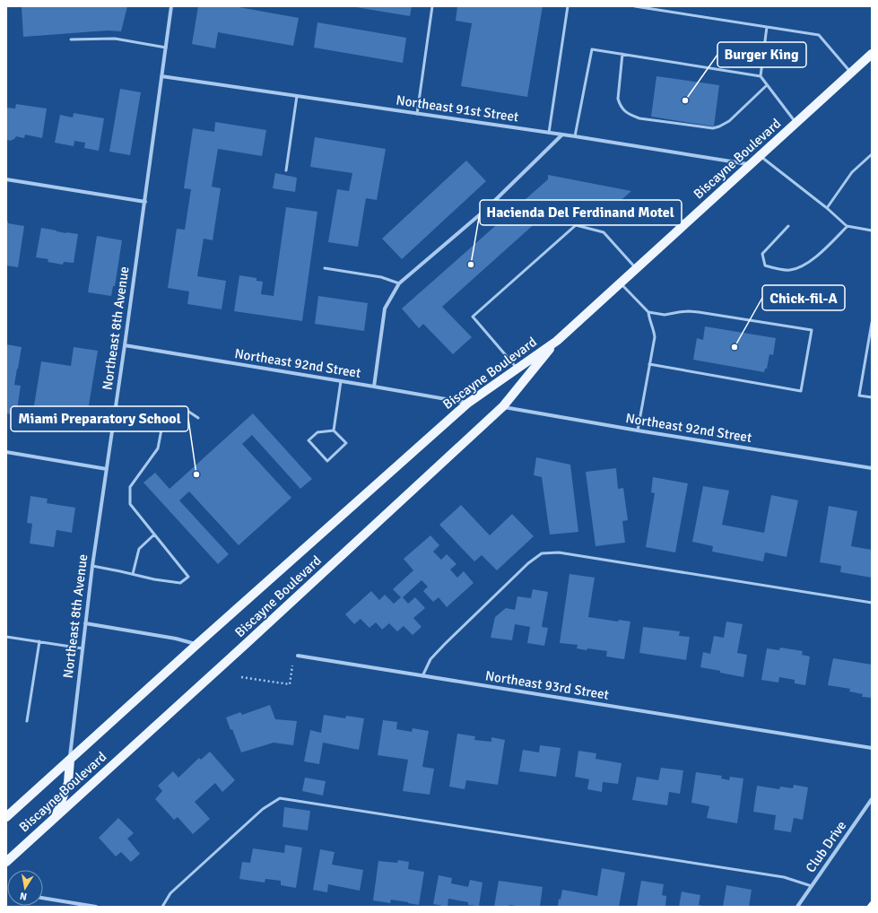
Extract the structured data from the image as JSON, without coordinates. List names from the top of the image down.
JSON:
{
  "streets": {
    "main road": ["Biscayne Boulevard"],
    "street": [
      "Northeast 91st Street",
      "Northeast 8th Avenue",
      "Northeast 92nd Street",
      "Northeast 93rd Street",
      "Club Drive"
    ]
  },
  "crossings": [
    ["Northeast 91st Street", "Biscayne Boulevard"],
    ["Northeast 91st Street", "Northeast 8th Avenue"],
    ["Biscayne Boulevard", "Northeast 8th Avenue"],
    ["Biscayne Boulevard", "Northeast 92nd Street"],
    ["Northeast 8th Avenue", "Northeast 92nd Street"]
  ],
  "places": [
    "Burger King",
    "Hacienda Del Ferdinand Motel",
    "Chick-fil-A",
    "Miami Preparatory School"
  ],
  "north": "bottom"
}
